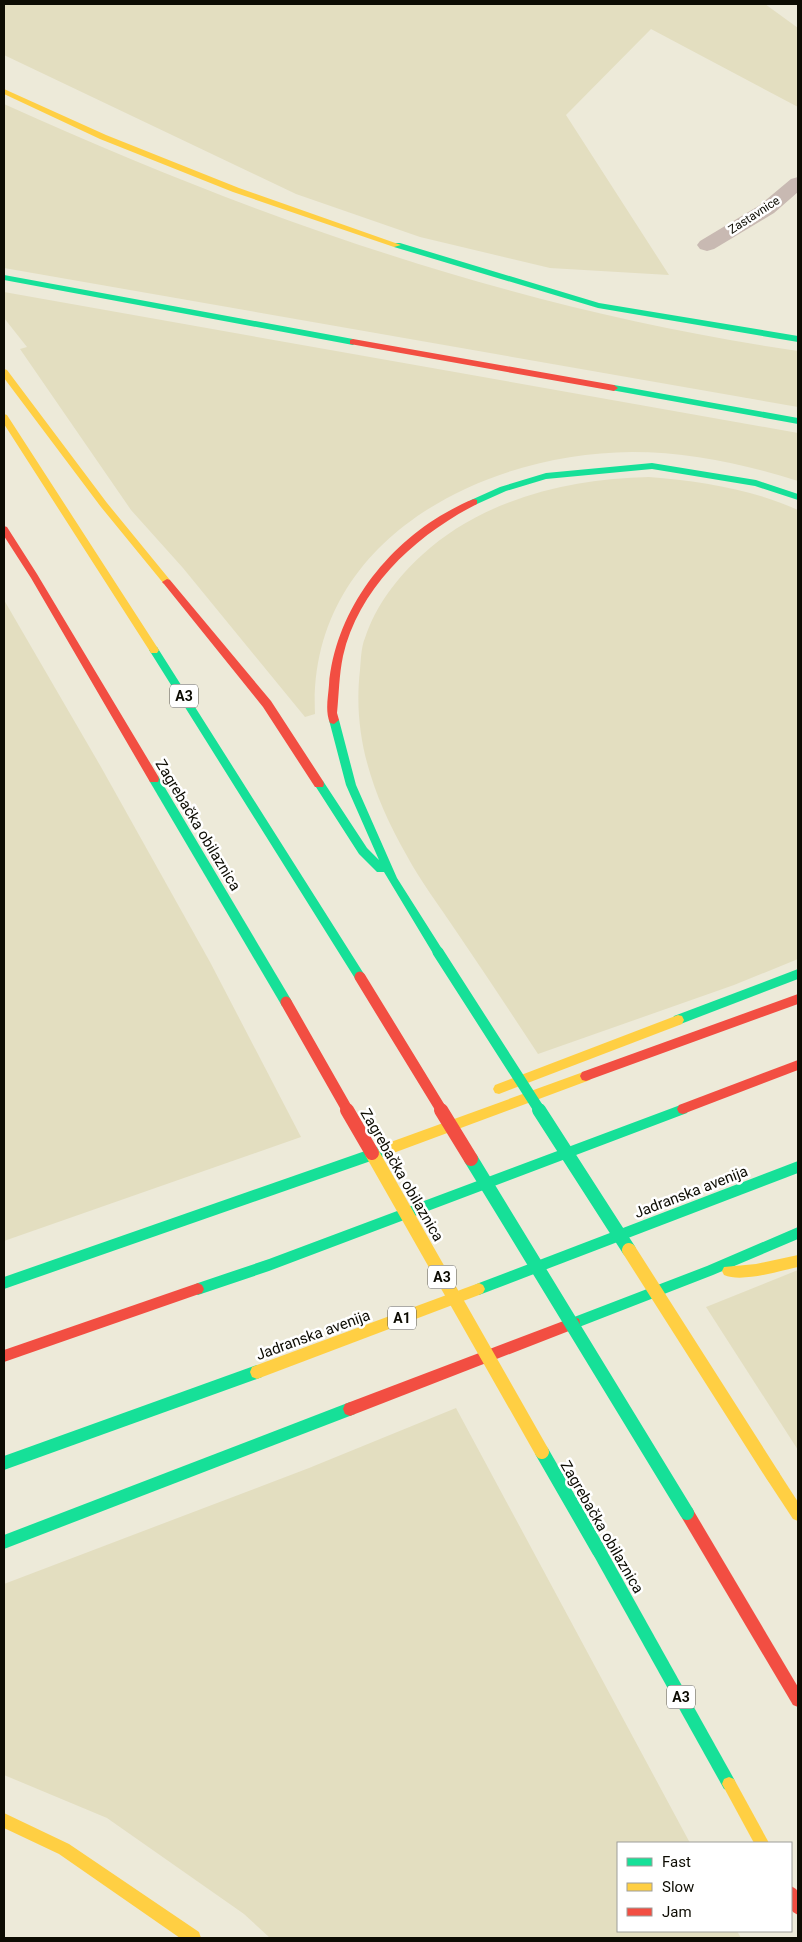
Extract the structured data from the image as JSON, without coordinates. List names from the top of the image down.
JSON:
{
  "streets": {
    "highway": [
      "A3",
      "Zagrebačka obilaznica",
      "Jadranska avenija",
      "A1"
    ],
    "street": ["Zastavnice"]
  },
  "legend": ["Fast", "Slow", "Jam"]
}
